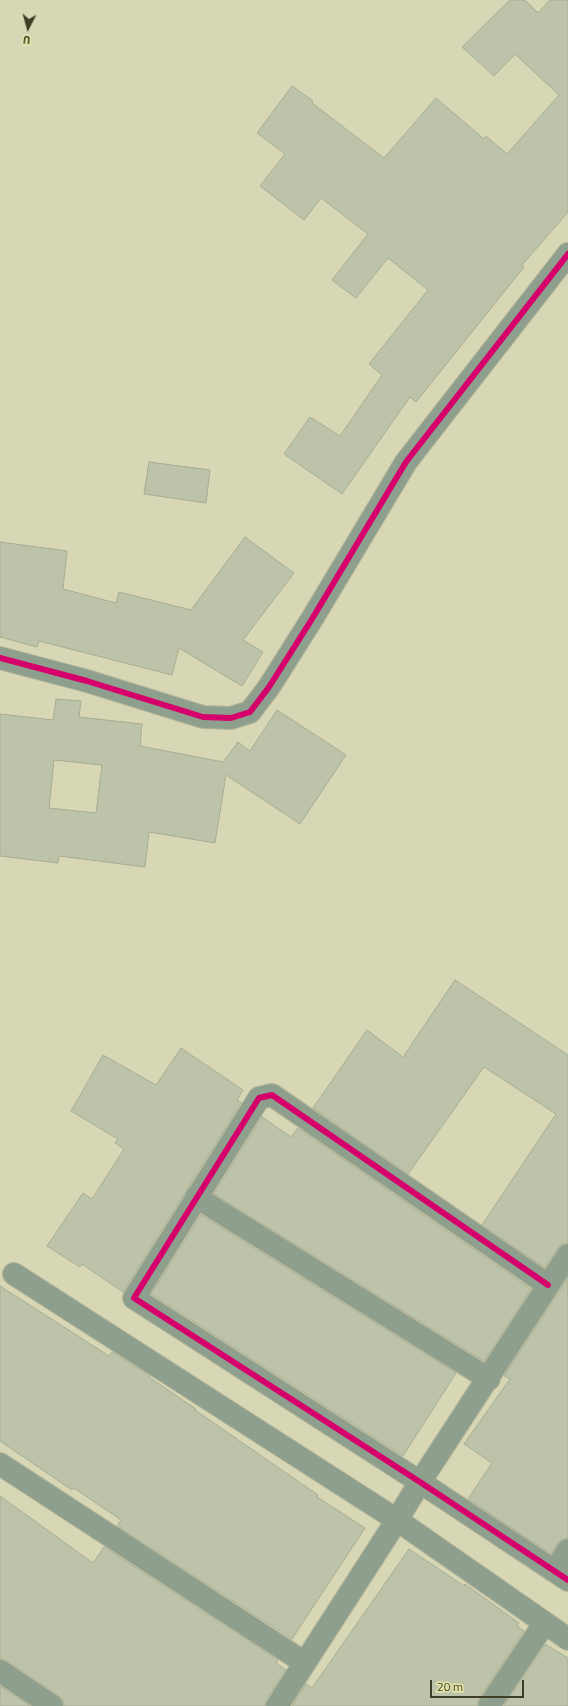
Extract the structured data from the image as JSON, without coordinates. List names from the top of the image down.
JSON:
{
  "scale_bar": "20 m",
  "north": "bottom"
}
